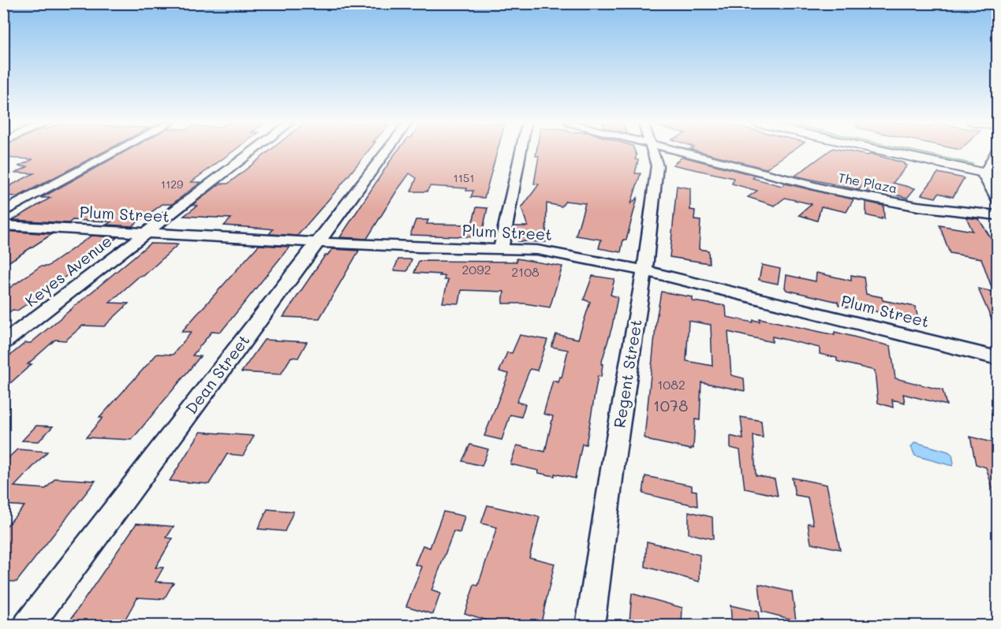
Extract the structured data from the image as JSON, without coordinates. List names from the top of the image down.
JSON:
{
  "streets": {
    "street": [
      "The Plaza",
      "Plum Street",
      "Keyes Avenue",
      "Regent Street",
      "Dean Street"
    ]
  },
  "crossings": [
    ["Plum Street", "Keyes Avenue"],
    ["Plum Street", "Regent Street"],
    ["Plum Street", "Dean Street"]
  ],
  "house_numbers": [
    "1151",
    "1129",
    "2092",
    "2108",
    "1082",
    "1078"
  ]
}
